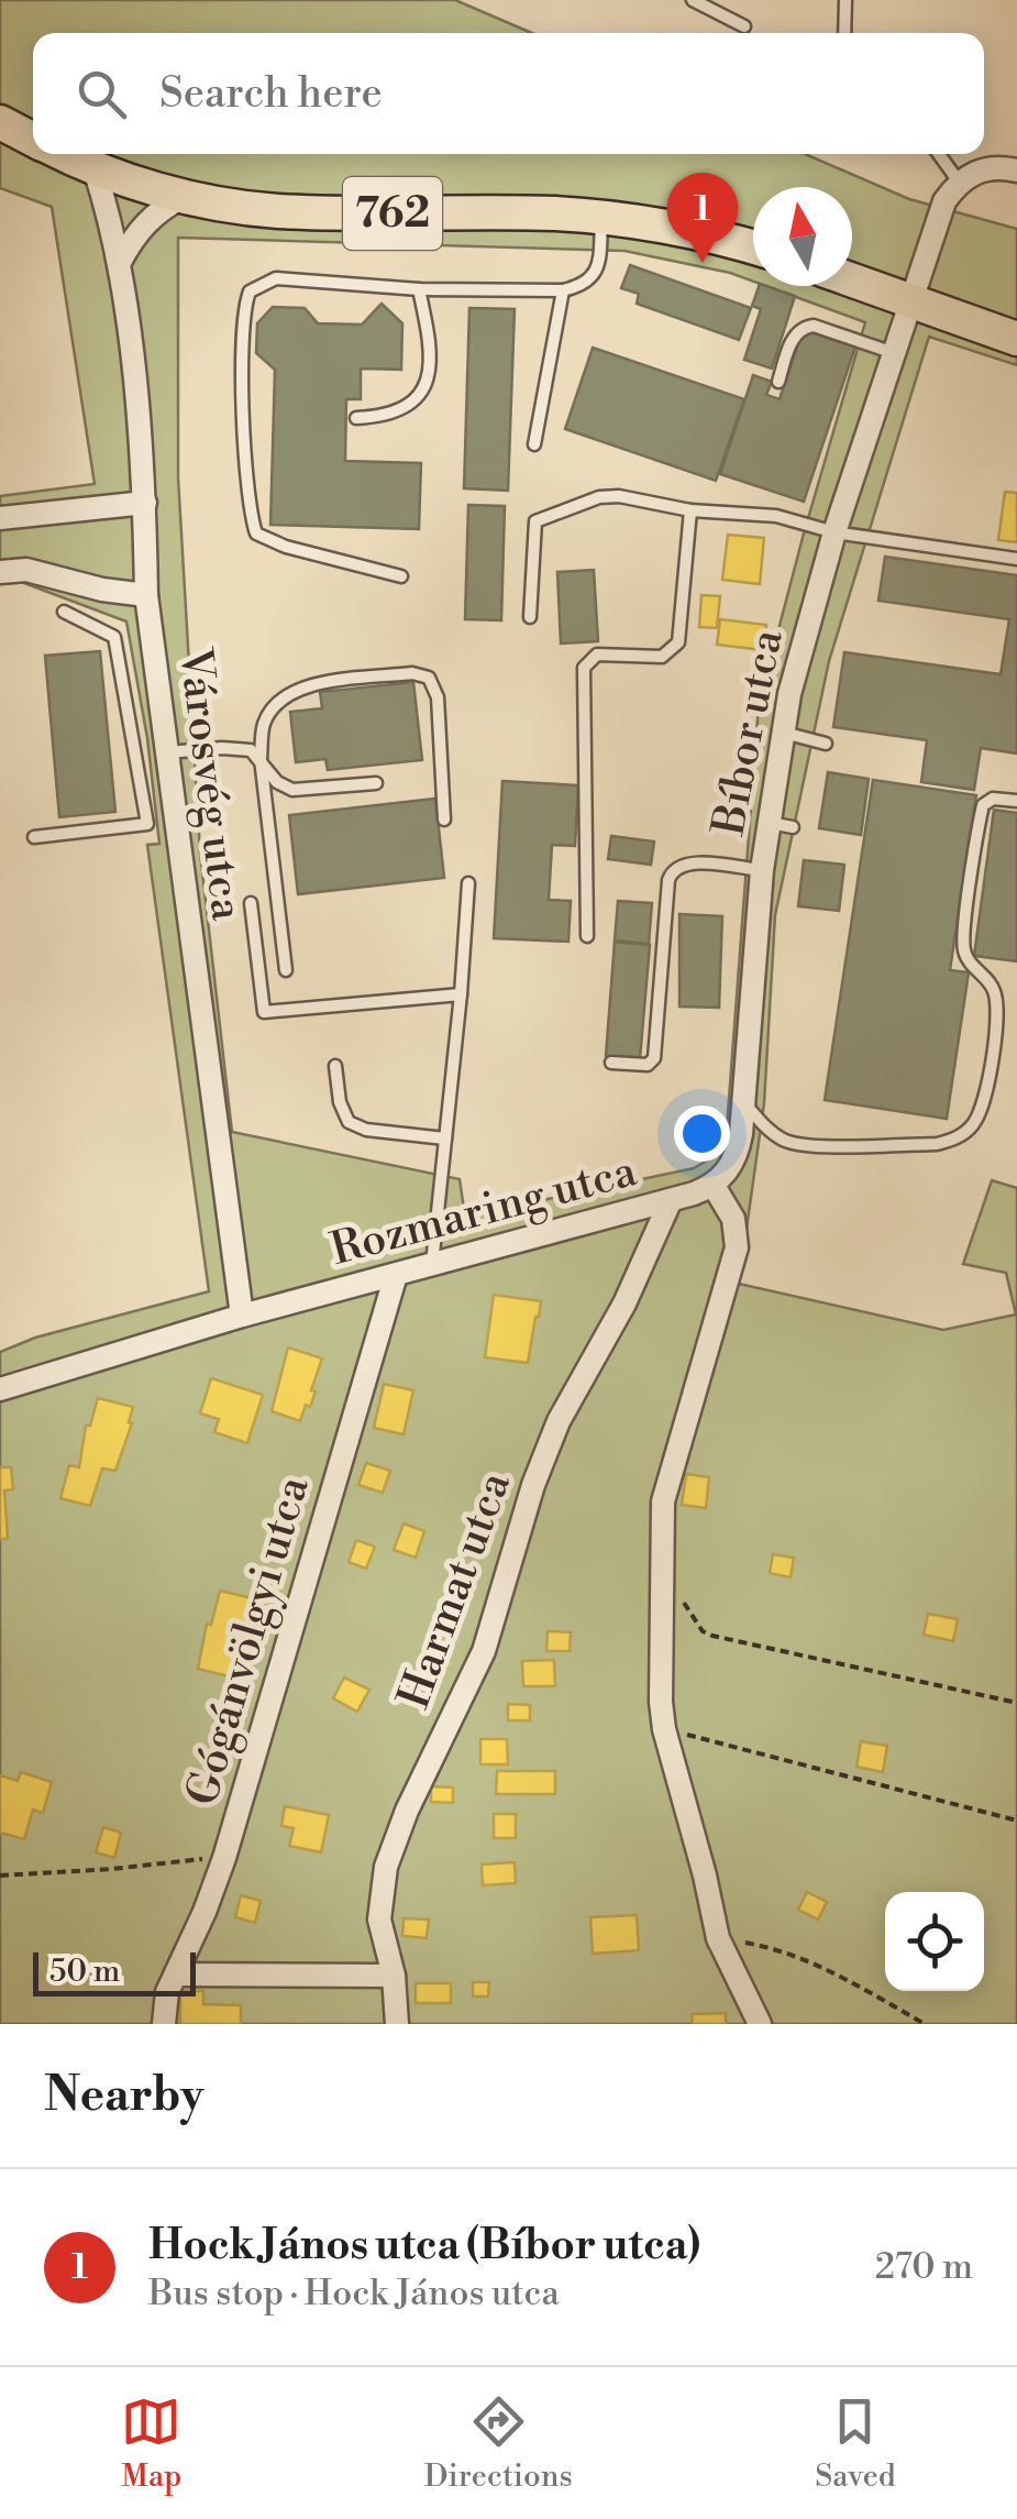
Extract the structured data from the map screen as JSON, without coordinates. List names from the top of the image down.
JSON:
{
  "streets": {
    "main road": ["762"],
    "street": [
      "Bíbor utca",
      "Városvég utca",
      "Rozmaring utca",
      "Harmat utca",
      "Gógánvölgyi utca"
    ]
  },
  "crossings": [
    ["762", "Városvég utca"],
    ["Bíbor utca", "Rozmaring utca"],
    ["Városvég utca", "Rozmaring utca"],
    ["Rozmaring utca", "Harmat utca"],
    ["Rozmaring utca", "Gógánvölgyi utca"]
  ],
  "scale_bar": "50 m",
  "north": "top",
  "page": {
    "search": "Search here",
    "pins": "1",
    "scale": "50 m",
    "heading": "Nearby",
    "list": [
      {
        "mark": "1",
        "name": "Hock János utca (Bíbor utca)",
        "note": "Bus stop · Hock János utca",
        "value": "270 m"
      }
    ],
    "nav": ["Map", "Directions", "Saved"]
  }
}
